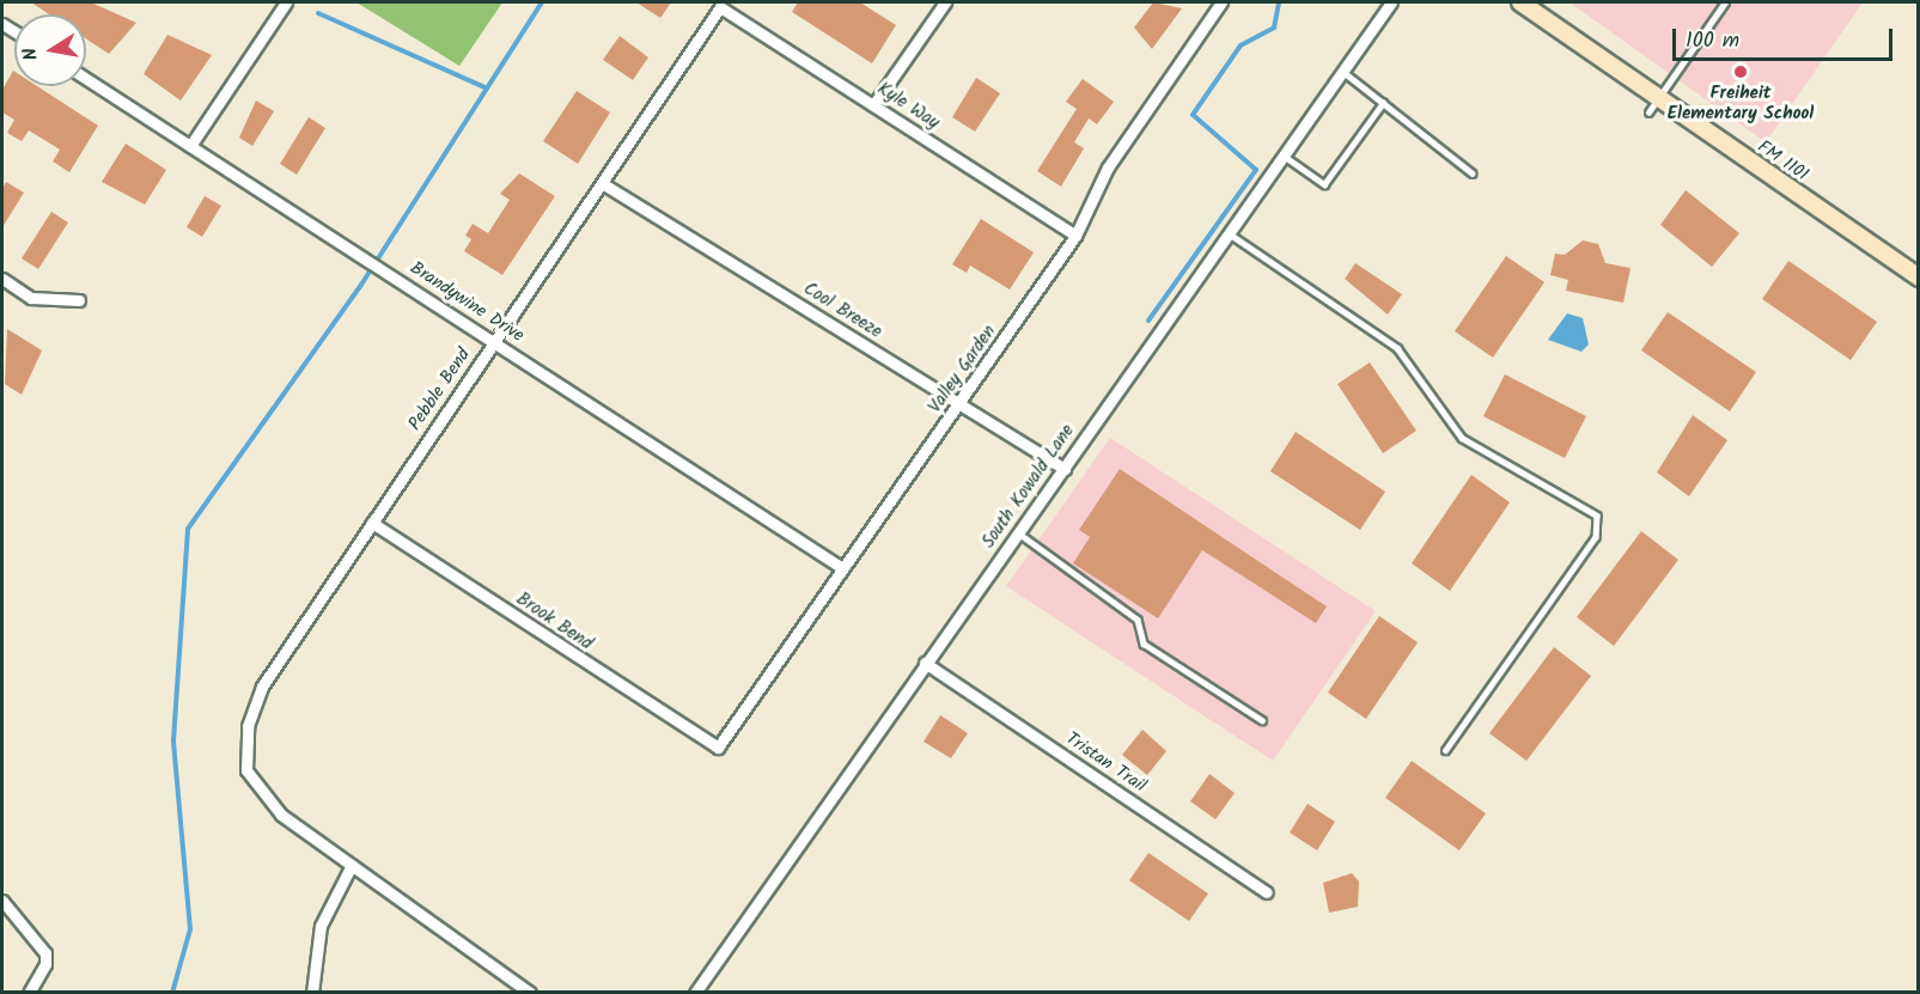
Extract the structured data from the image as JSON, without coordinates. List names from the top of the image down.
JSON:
{
  "streets": {
    "main road": ["FM 1101"],
    "street": [
      "Kyle Way",
      "Brandywine Drive",
      "Cool Breeze",
      "Valley Garden",
      "Pebble Bend",
      "South Kowald Lane",
      "Brook Bend",
      "Tristan Trail"
    ]
  },
  "crossings": [
    ["Kyle Way", "Valley Garden"],
    ["Kyle Way", "Pebble Bend"],
    ["Brandywine Drive", "Valley Garden"],
    ["Brandywine Drive", "Pebble Bend"],
    ["Cool Breeze", "Valley Garden"],
    ["Cool Breeze", "Pebble Bend"],
    ["Cool Breeze", "South Kowald Lane"],
    ["Valley Garden", "Brook Bend"],
    ["Pebble Bend", "Brook Bend"],
    ["South Kowald Lane", "Tristan Trail"]
  ],
  "places": ["Freiheit Elementary School"],
  "scale_bar": "100 m",
  "north": "left"
}
